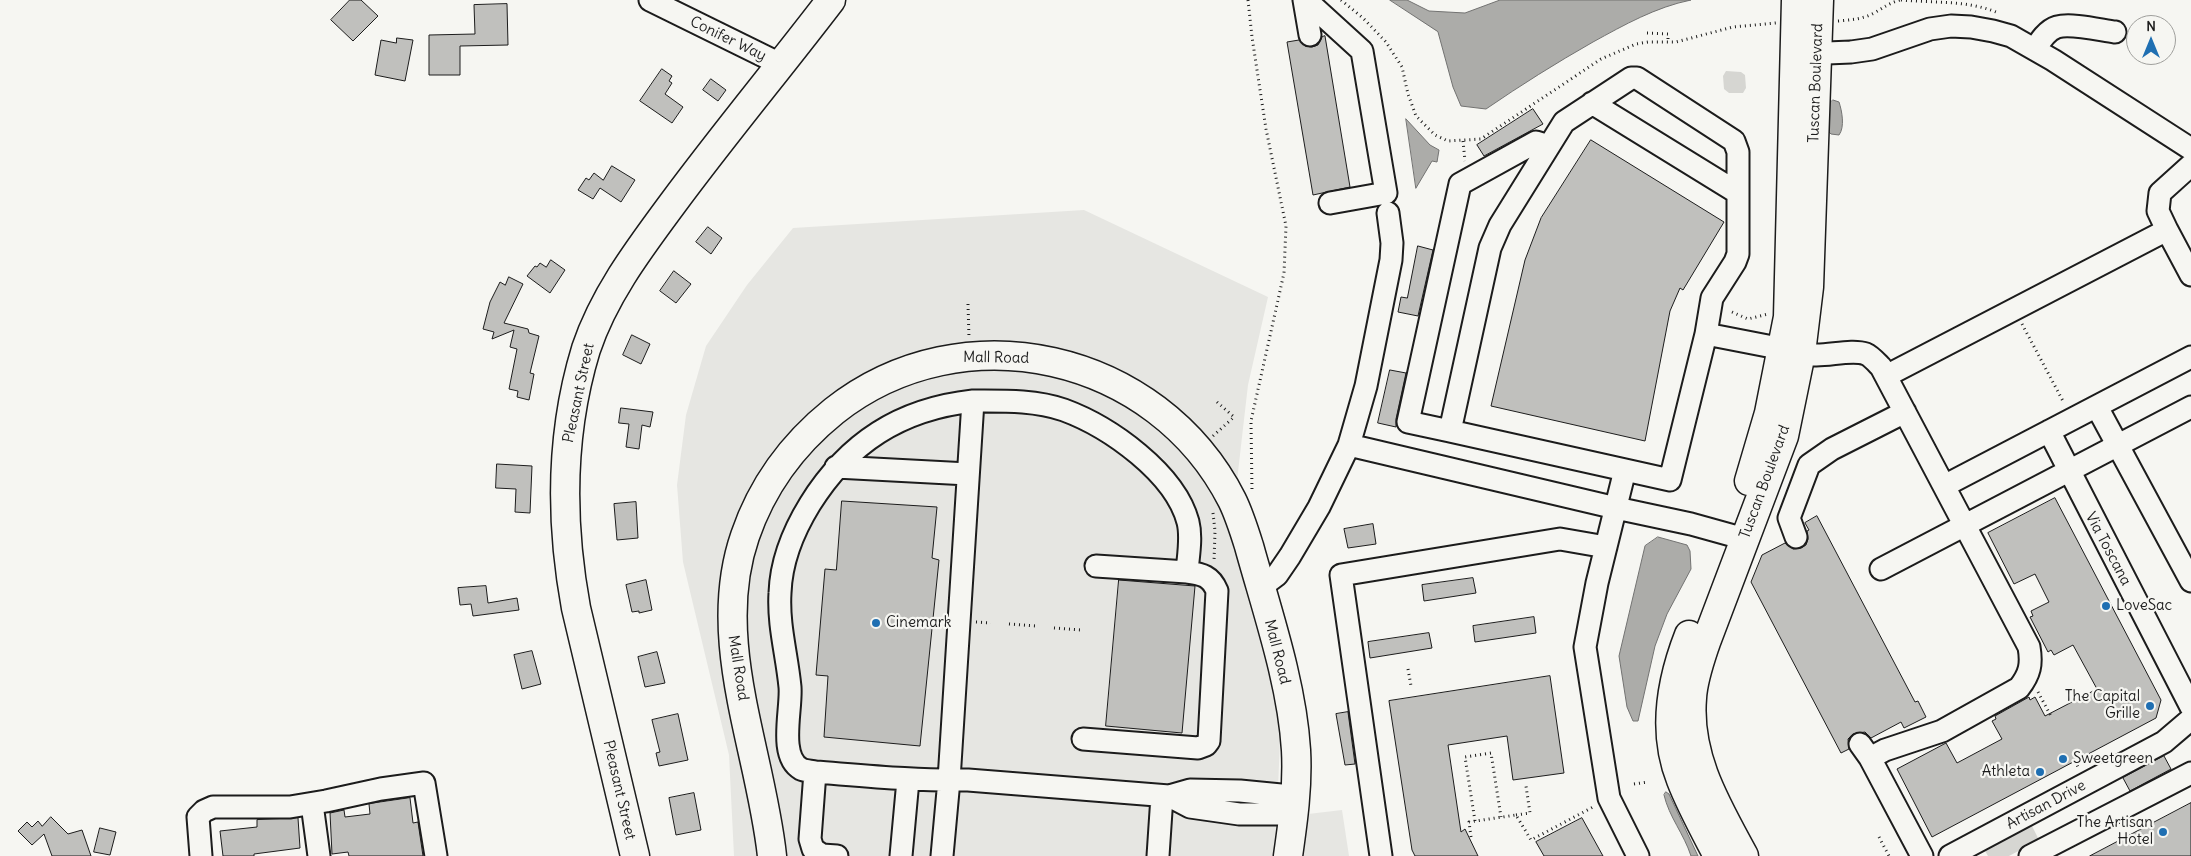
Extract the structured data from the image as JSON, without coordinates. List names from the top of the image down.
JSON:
{
  "streets": {
    "main road": ["Tuscan Boulevard", "Mall Road", "Pleasant Street"],
    "street": ["Conifer Way", "Via Toscana", "Artisan Drive"]
  },
  "crossings": [
    ["Conifer Way", "Pleasant Street"]
  ],
  "places": [
    "LoveSac",
    "Cinemark",
    "The Capital Grille",
    "Sweetgreen",
    "Athleta",
    "The Artisan Hotel"
  ],
  "north": "top"
}
